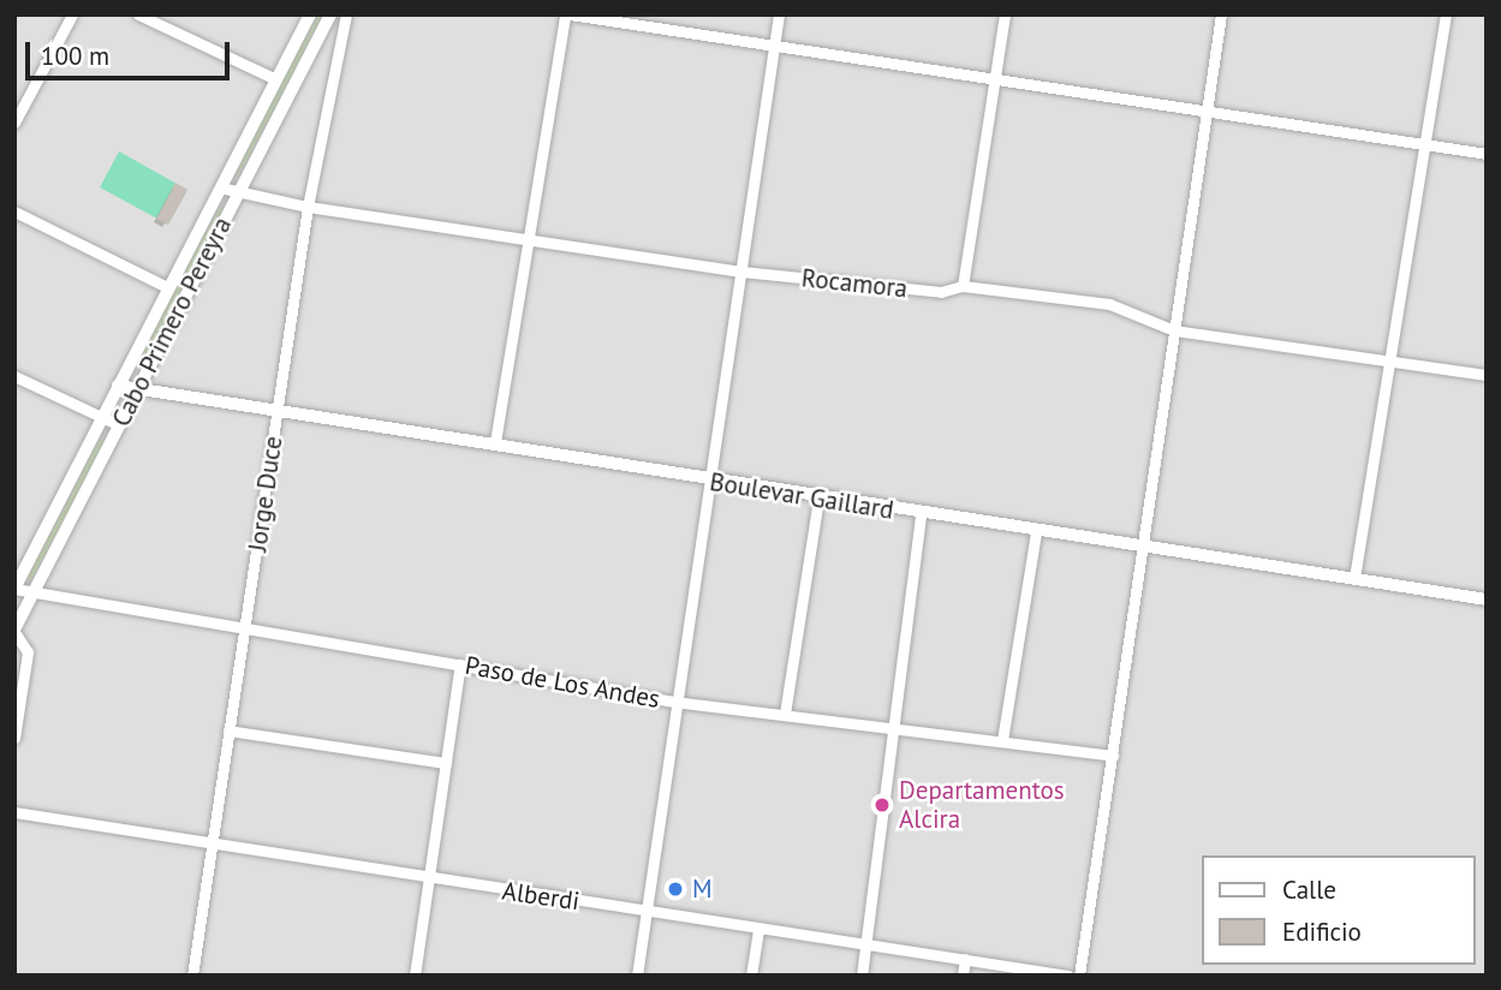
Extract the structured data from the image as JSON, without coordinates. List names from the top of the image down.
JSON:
{
  "streets": {
    "street": [
      "Rocamora",
      "Cabo Primero Pereyra",
      "Jorge Duce",
      "Boulevar Gaillard",
      "Paso de Los Andes",
      "Alberdi"
    ]
  },
  "crossings": [
    ["Rocamora", "Cabo Primero Pereyra"],
    ["Rocamora", "Jorge Duce"],
    ["Cabo Primero Pereyra", "Boulevar Gaillard"],
    ["Cabo Primero Pereyra", "Paso de Los Andes"],
    ["Jorge Duce", "Boulevar Gaillard"],
    ["Jorge Duce", "Paso de Los Andes"],
    ["Jorge Duce", "Alberdi"]
  ],
  "places": ["Departamentos Alcira", "M"],
  "legend": ["Calle", "Edificio"],
  "scale_bar": "100 m"
}
